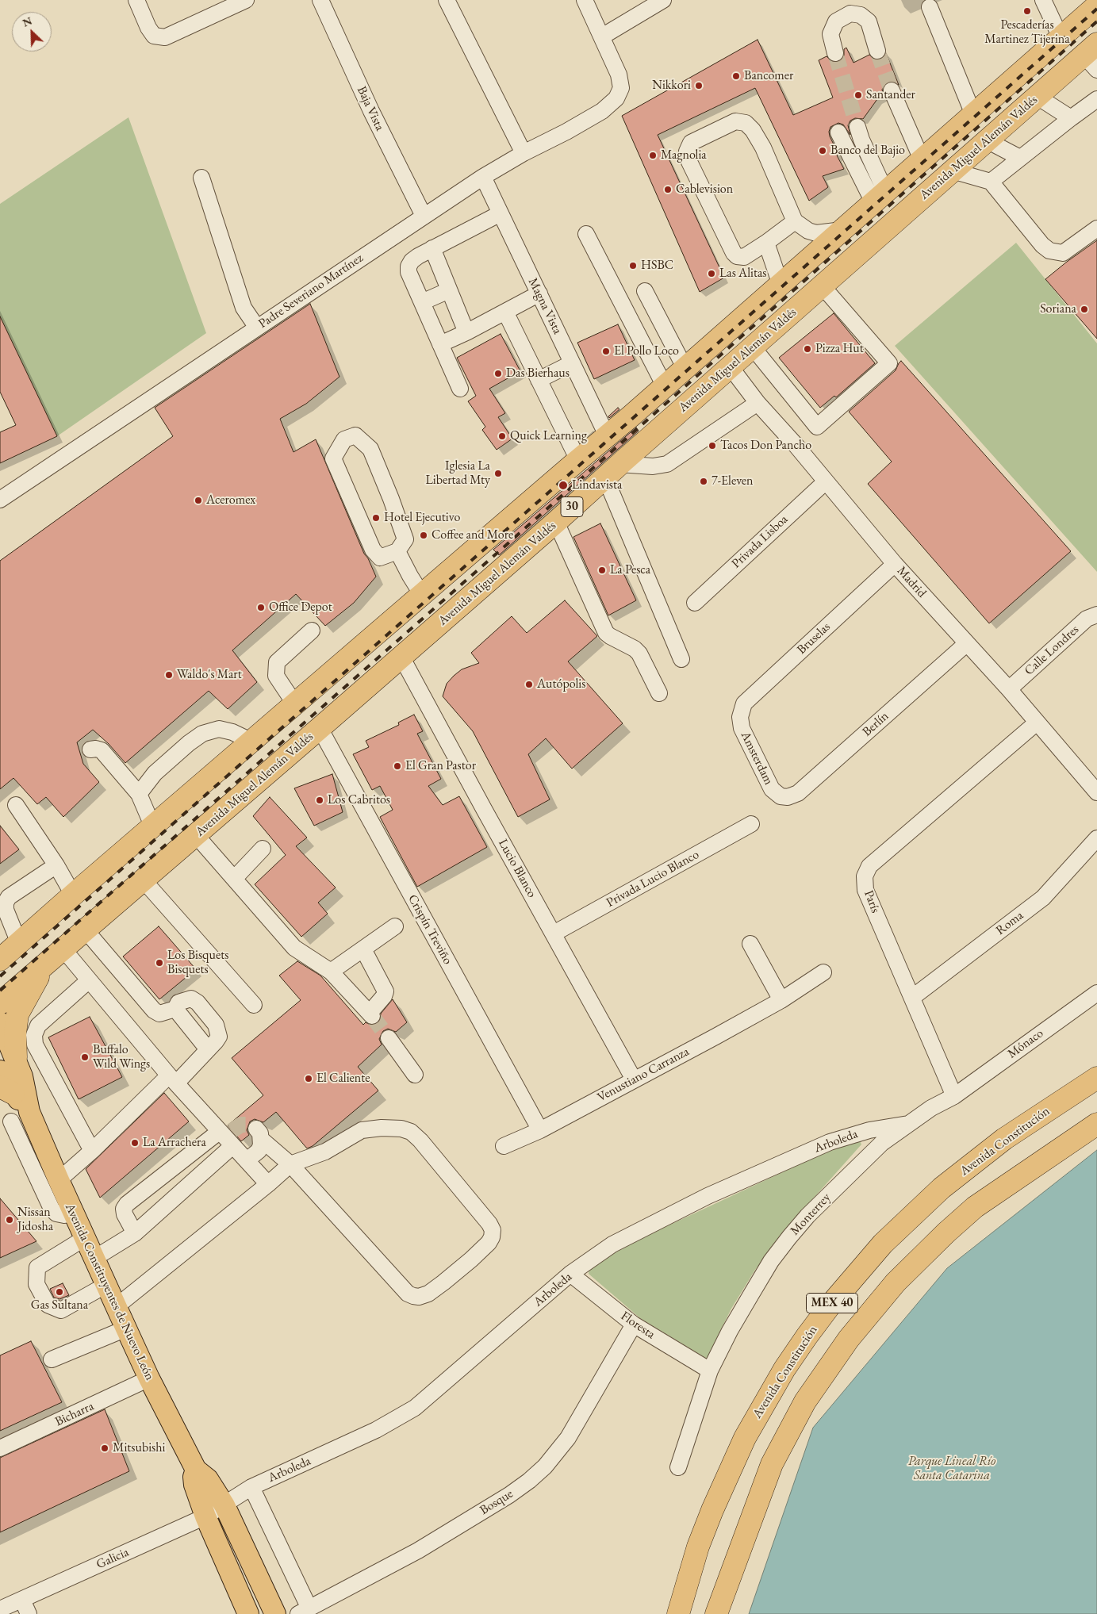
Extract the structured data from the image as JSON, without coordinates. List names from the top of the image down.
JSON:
{
  "streets": {
    "highway": [
      "Avenida Miguel Alemán Valdés",
      "30",
      "Avenida Constitución",
      "MEX 40"
    ],
    "main road": ["Avenida Constituyentes de Nuevo León"],
    "street": [
      "Baja Vista",
      "Padre Severiano Martínez",
      "Magna Vista",
      "Privada Lisboa",
      "Madrid",
      "Bruselas",
      "Calle Londres",
      "Berlín",
      "Amsterdam",
      "Lucio Blanco",
      "Privada Lucio Blanco",
      "París",
      "Roma",
      "Crispín Treviño",
      "Mónaco",
      "Venustiano Carranza",
      "Arboleda",
      "Monterrey",
      "Floresta",
      "Bicharra",
      "Bosque",
      "Galicia"
    ]
  },
  "crossings": [
    ["Baja Vista", "Padre Severiano Martínez"],
    ["Avenida Miguel Alemán Valdés", "Madrid"],
    ["Avenida Miguel Alemán Valdés", "Lucio Blanco"],
    ["Avenida Miguel Alemán Valdés", "Crispín Treviño"],
    ["Padre Severiano Martínez", "Magna Vista"],
    ["Magna Vista", "30"],
    ["Privada Lisboa", "Madrid"],
    ["Madrid", "Bruselas"],
    ["Madrid", "Calle Londres"],
    ["Madrid", "Berlín"],
    ["Madrid", "París"],
    ["Bruselas", "Amsterdam"],
    ["Berlín", "Amsterdam"],
    ["Lucio Blanco", "Privada Lucio Blanco"],
    ["Lucio Blanco", "Venustiano Carranza"],
    ["París", "Roma"],
    ["París", "Mónaco"],
    ["París", "Monterrey"],
    ["Crispín Treviño", "Venustiano Carranza"],
    ["Mónaco", "Monterrey"],
    ["Arboleda", "Monterrey"],
    ["Arboleda", "Avenida Constituyentes de Nuevo León"],
    ["Arboleda", "Floresta"],
    ["Arboleda", "Galicia"],
    ["Monterrey", "Floresta"],
    ["Avenida Constituyentes de Nuevo León", "Bicharra"],
    ["Avenida Constituyentes de Nuevo León", "Galicia"],
    ["Floresta", "Bosque"]
  ],
  "parks": ["Parque Lineal Río Santa Catarina"],
  "places": [
    "Pescaderías Martinez Tijerina",
    "Bancomer",
    "Nikkori",
    "Santander",
    "Banco del Bajio",
    "Magnolia",
    "Cablevision",
    "HSBC",
    "Las Alitas",
    "Soriana",
    "Pizza Hut",
    "El Pollo Loco",
    "Das Bierhaus",
    "Quick Learning",
    "Tacos Don Pancho",
    "Iglesia La Libertad Mty",
    "7-Eleven",
    "Lindavista",
    "Aceromex",
    "Hotel Ejecutivo",
    "Coffee and More",
    "La Pesca",
    "Office Depot",
    "Waldo's Mart",
    "Autópolis",
    "El Gran Pastor",
    "Los Cabritos",
    "Los Bisquets Bisquets",
    "Buffalo Wild Wings",
    "El Caliente",
    "La Arrachera",
    "Nissan Jidosha",
    "Gas Sultana",
    "Mitsubishi"
  ],
  "north": "top left"
}
